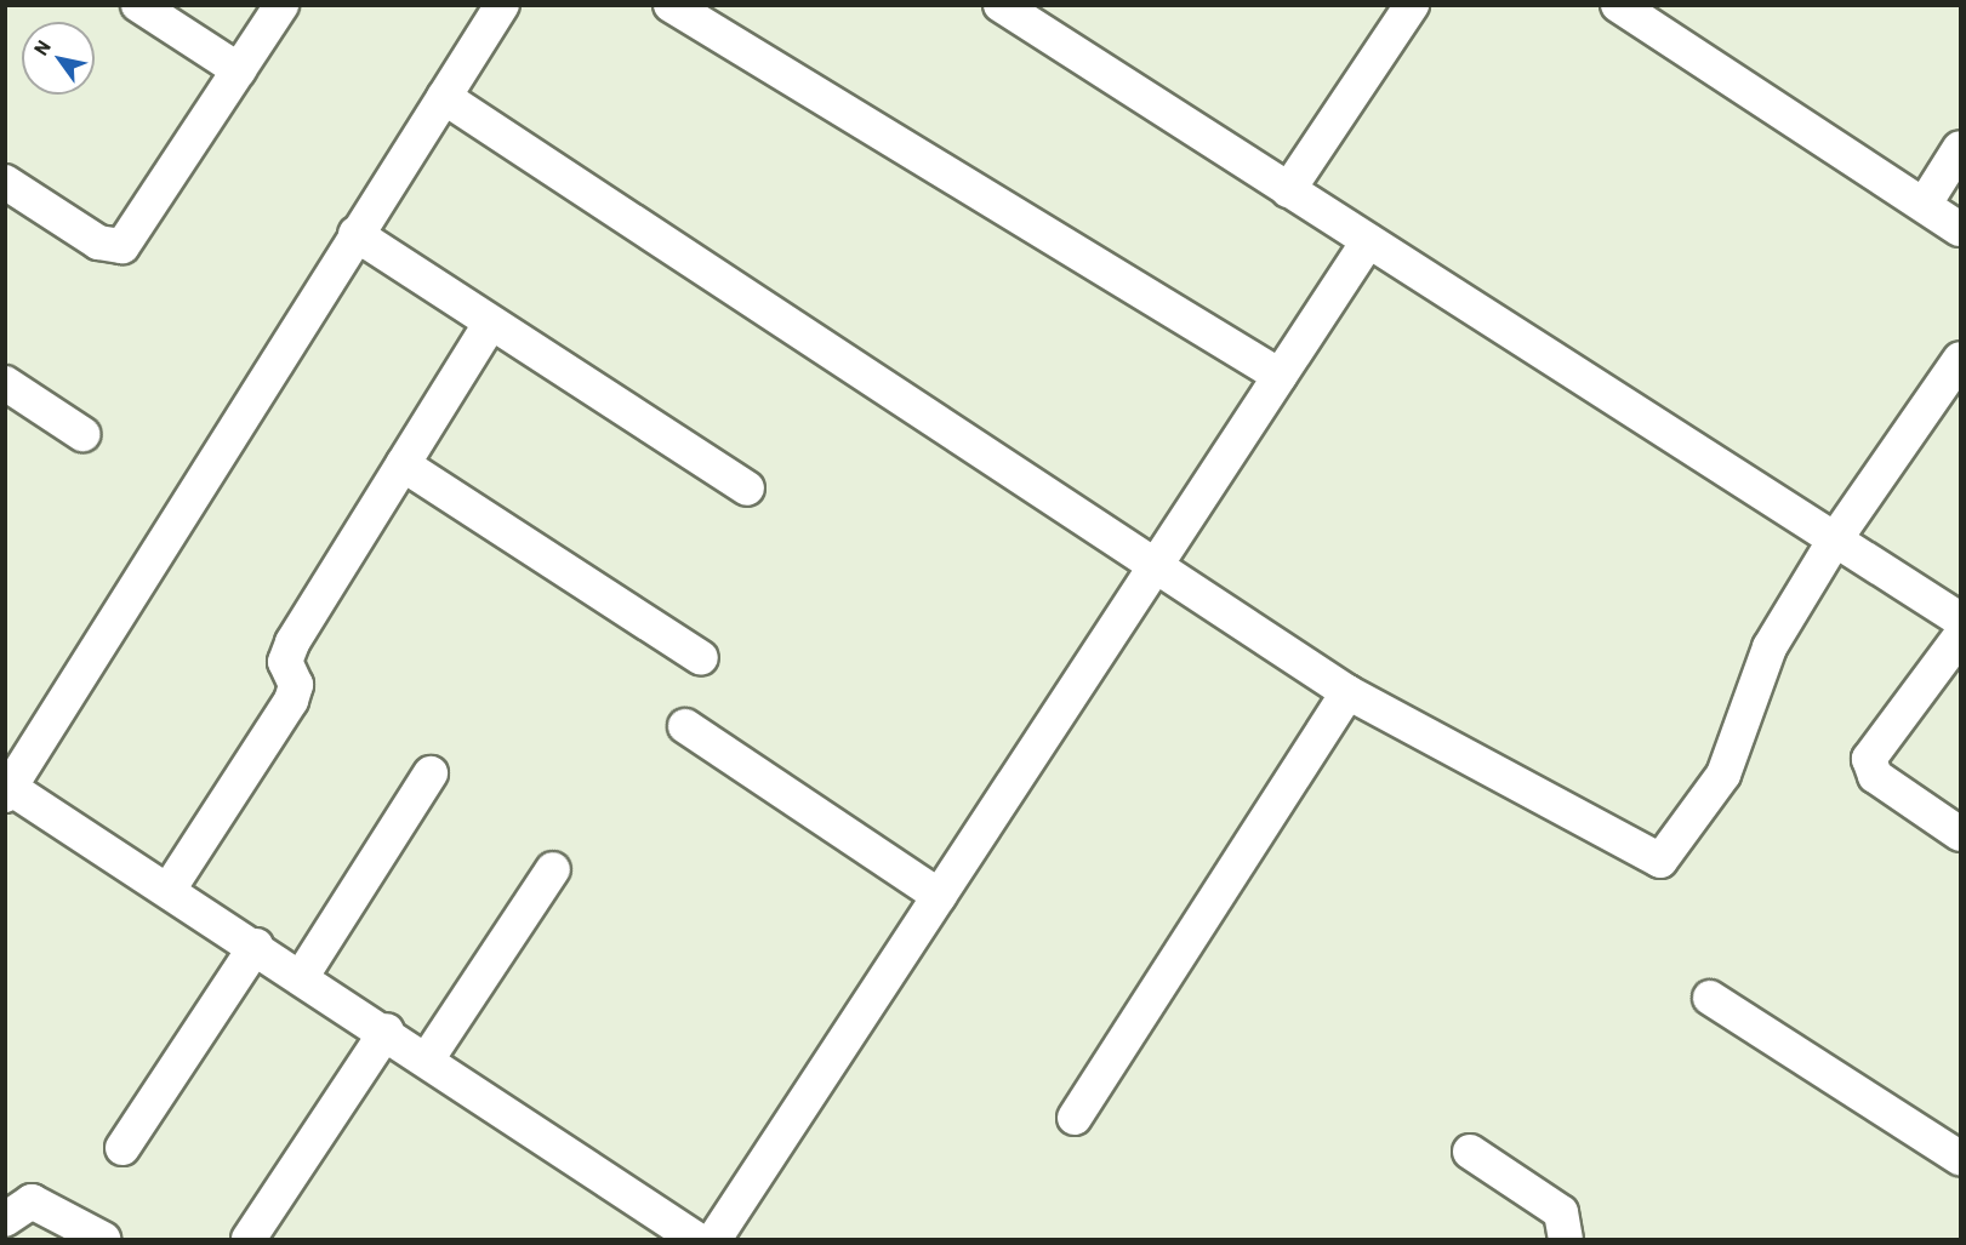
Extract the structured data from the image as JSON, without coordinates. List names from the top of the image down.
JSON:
{
  "north": "top left"
}
